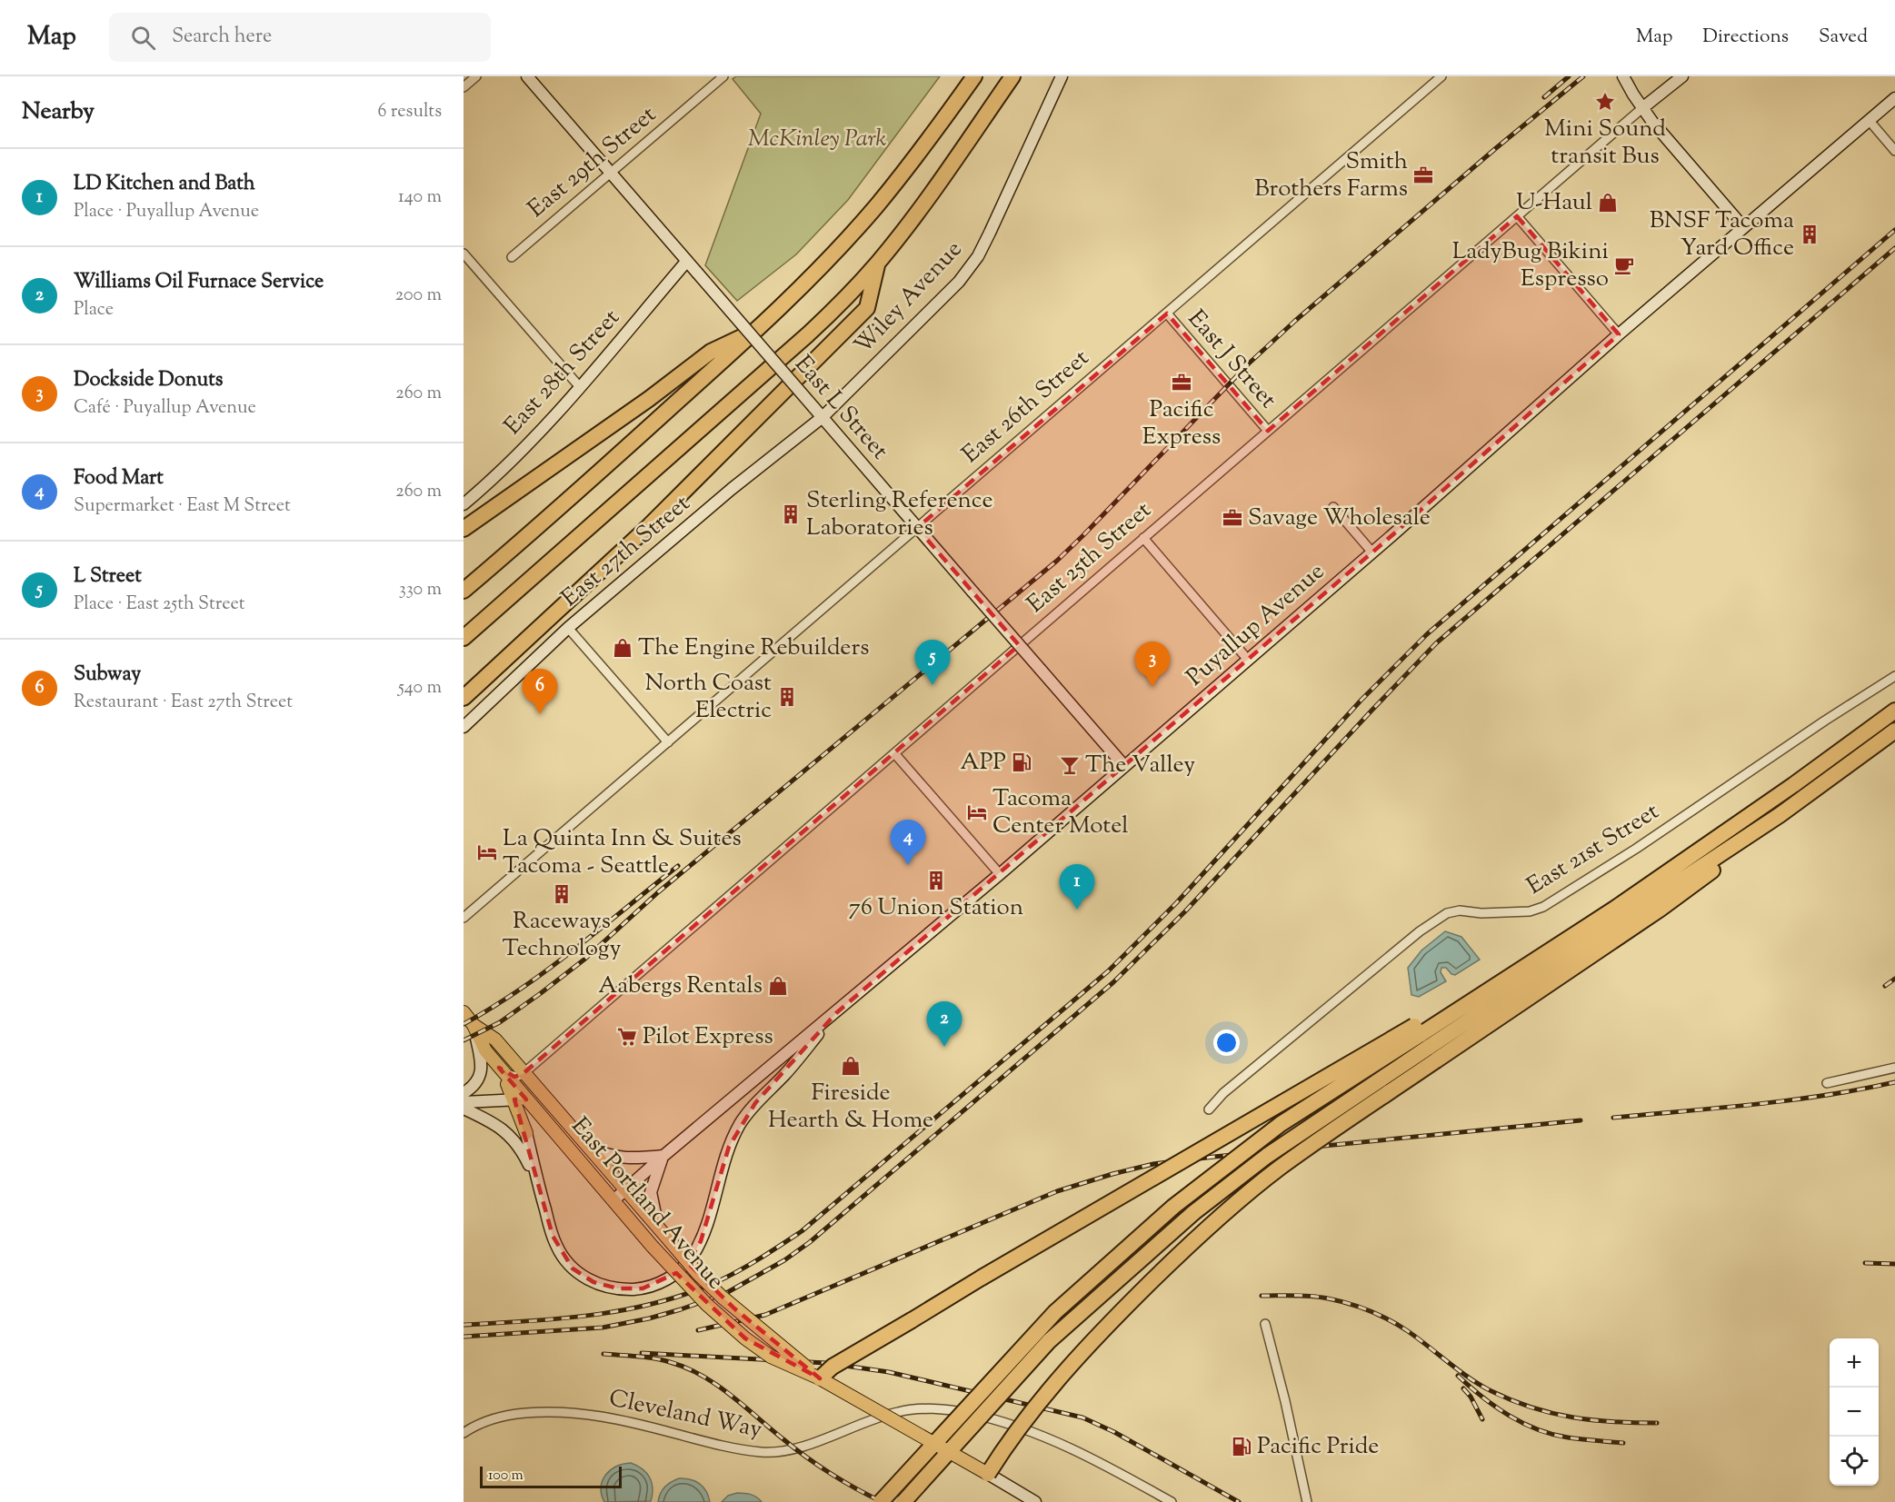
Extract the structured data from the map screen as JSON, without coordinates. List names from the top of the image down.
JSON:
{
  "streets": {
    "main road": ["East Portland Avenue"],
    "street": [
      "East 29th Street",
      "Wiley Avenue",
      "East J Street",
      "East 28th Street",
      "East 26th Street",
      "East L Street",
      "East 27th Street",
      "East 25th Street",
      "Puyallup Avenue",
      "East 21st Street",
      "Cleveland Way"
    ]
  },
  "crossings": [
    ["East 29th Street", "East L Street"],
    ["Wiley Avenue", "East L Street"],
    ["Wiley Avenue", "East 27th Street"],
    ["East J Street", "East 26th Street"],
    ["East J Street", "East 25th Street"],
    ["East 28th Street", "East L Street"],
    ["East 26th Street", "East L Street"],
    ["East L Street", "East 27th Street"],
    ["East L Street", "Puyallup Avenue"],
    ["East 25th Street", "East Portland Avenue"],
    ["Puyallup Avenue", "East Portland Avenue"]
  ],
  "parks": ["McKinley Park"],
  "places": {
    "place": ["Mini Sound transit Bus"],
    "office": ["Smith Brothers Farms", "Pacific Express", "Savage Wholesale"],
    "shop": [
      "U-Haul",
      "The Engine Rebuilders",
      "Aabergs Rentals",
      "Fireside Hearth & Home"
    ],
    "building": [
      "BNSF Tacoma Yard Office",
      "Sterling Reference Laboratories",
      "North Coast Electric",
      "76 Union Station",
      "Raceways Technology"
    ],
    "cafe": ["LadyBug Bikini Espresso"],
    "fuel station": ["APP", "Pacific Pride"],
    "bar": ["The Valley"],
    "hotel": ["Tacoma Center Motel", "La Quinta Inn & Suites Tacoma - Seattle"],
    "supermarket": ["Pilot Express"]
  },
  "scale_bar": "100 m",
  "page": {
    "header": "Map",
    "search": "Search here",
    "nav": ["Map", "Directions", "Saved"],
    "heading": ["Nearby", "6 results"],
    "list": [
      {
        "mark": "1",
        "name": "LD Kitchen and Bath",
        "note": "Place · Puyallup Avenue",
        "value": "140 m"
      },
      {
        "mark": "2",
        "name": "Williams Oil Furnace Service",
        "note": "Place",
        "value": "200 m"
      },
      {
        "mark": "3",
        "name": "Dockside Donuts",
        "note": "Café · Puyallup Avenue",
        "value": "260 m"
      },
      {
        "mark": "4",
        "name": "Food Mart",
        "note": "Supermarket · East M Street",
        "value": "260 m"
      },
      {
        "mark": "5",
        "name": "L Street",
        "note": "Place · East 25th Street",
        "value": "330 m"
      },
      {
        "mark": "6",
        "name": "Subway",
        "note": "Restaurant · East 27th Street",
        "value": "540 m"
      }
    ],
    "pins": [
      "5",
      "3",
      "6",
      "4",
      "1",
      "2"
    ],
    "map_buttons": ["+", "−"],
    "scale": "100 m"
  }
}
